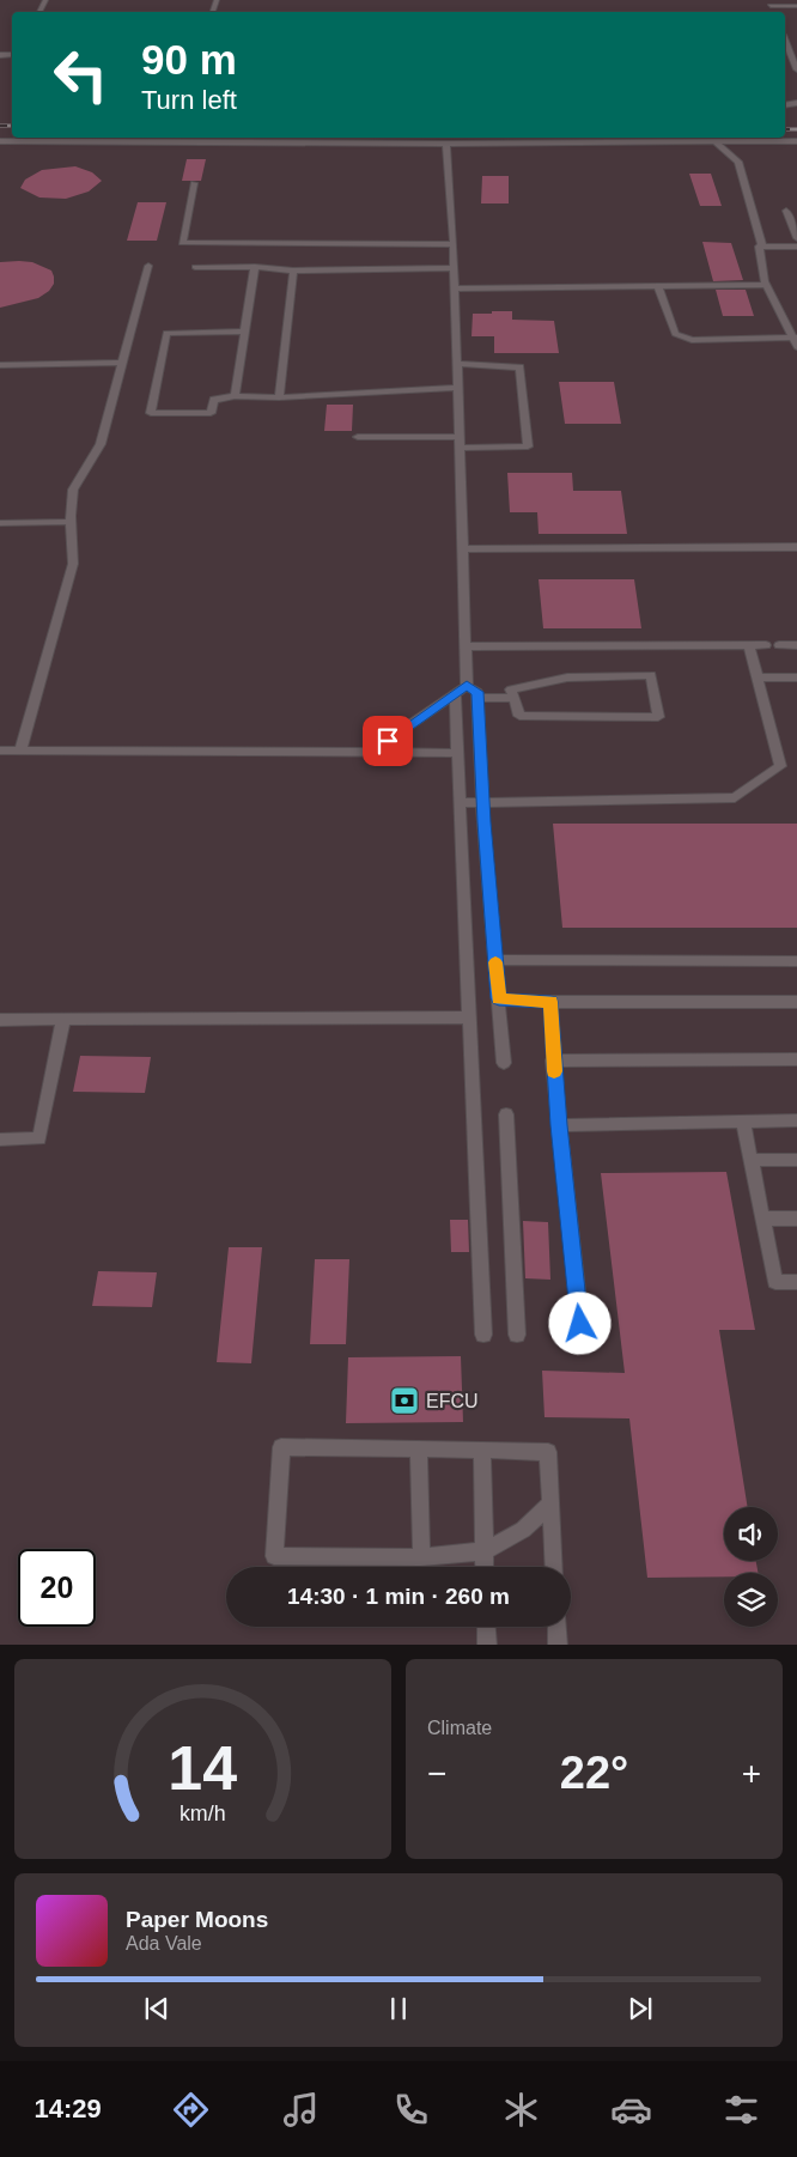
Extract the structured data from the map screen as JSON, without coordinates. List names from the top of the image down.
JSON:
{
  "places": {
    "bank": ["EFCU"]
  },
  "page": {
    "turn": ["90 m", "Turn left"],
    "limit": "20",
    "trip": "14:30 · 1 min · 260 m",
    "tile": "Climate",
    "heat": ["−", "22°", "+"],
    "song": ["Paper Moons", "Ada Vale"],
    "tabs": "14:29",
    "gauge": ["14", "km/h"]
  }
}
